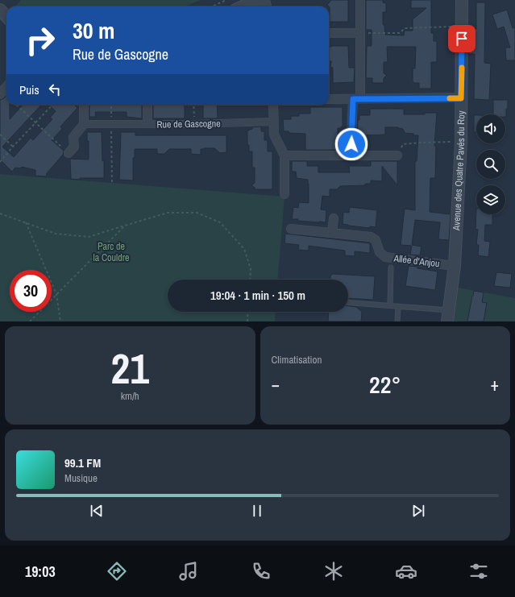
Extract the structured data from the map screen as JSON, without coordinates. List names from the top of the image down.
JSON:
{
  "streets": {
    "street": ["Rue de Gascogne", "Avenue des Quatre Pavés du Roy", "Allée d'Anjou"]
  },
  "crossings": [
    ["Avenue des Quatre Pavés du Roy", "Allée d'Anjou"]
  ],
  "parks": ["Parc de la Couldre"],
  "page": {
    "turn": ["30 m", "Rue de Gascogne"],
    "then": "Puis",
    "limit": "30",
    "trip": "19:04 · 1 min · 150 m",
    "tile": [
      ["21", "km/h"],
      "Climatisation"
    ],
    "heat": ["−", "22°", "+"],
    "song": ["99.1 FM", "Musique"],
    "tabs": "19:03"
  }
}
